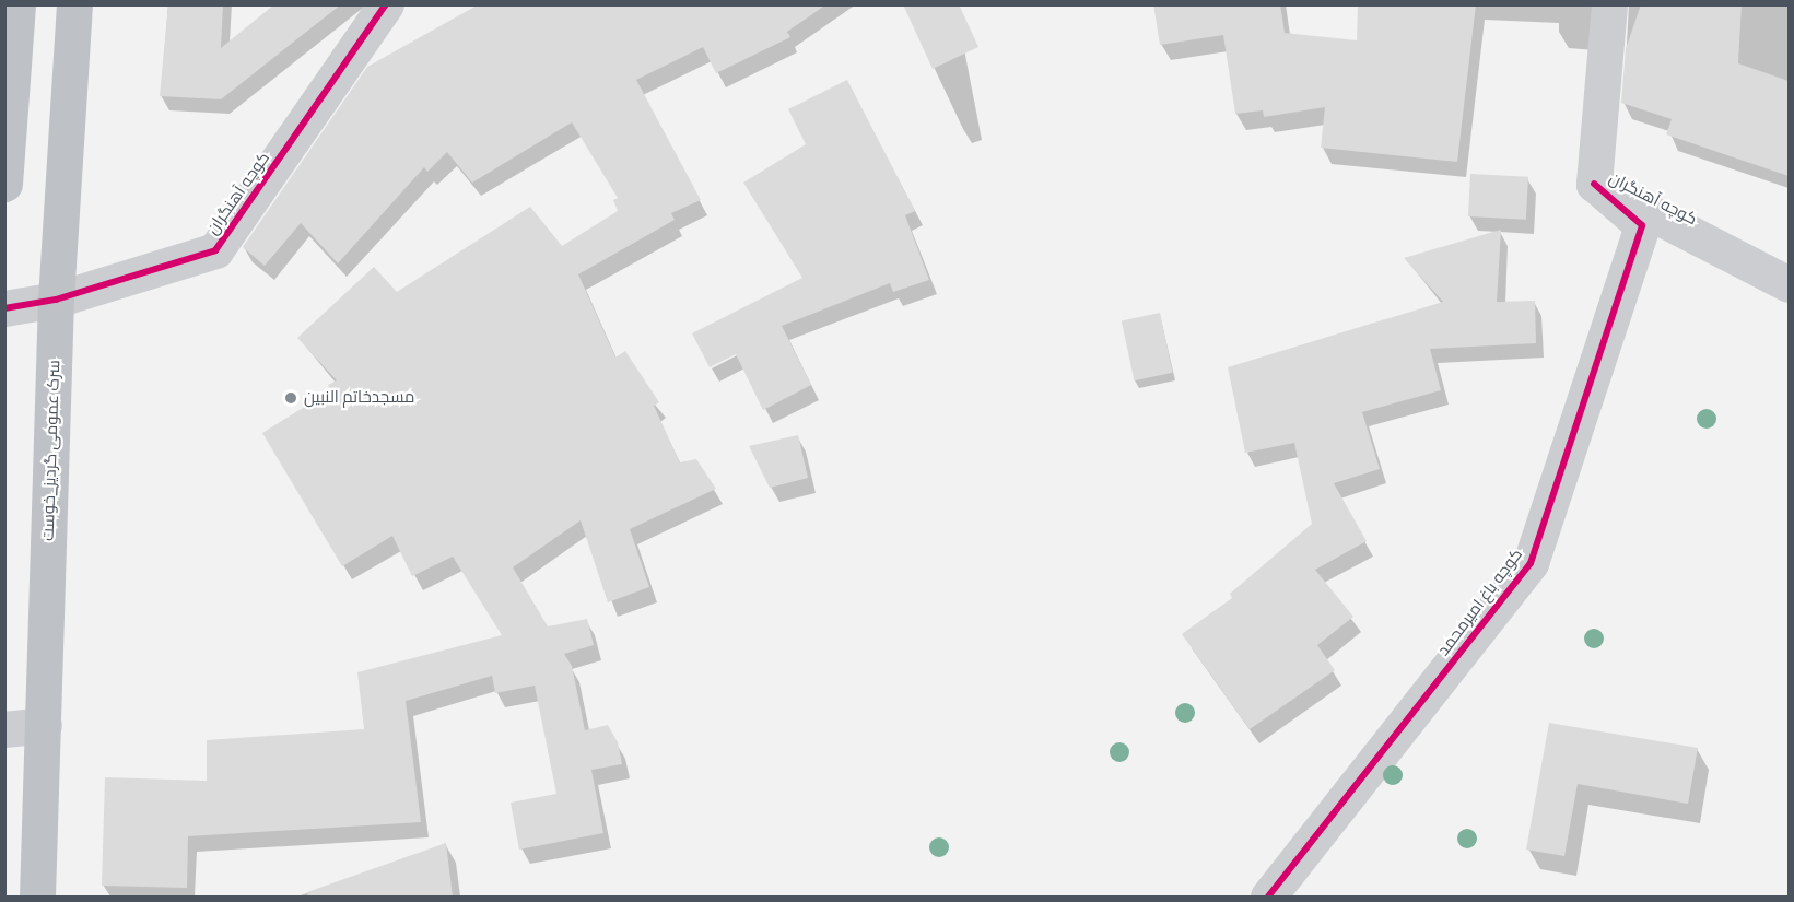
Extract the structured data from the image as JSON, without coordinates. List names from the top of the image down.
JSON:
{
  "streets": {
    "highway": ["سرک عمومی گردیز_خوست"],
    "street": ["کوچه آهنگران", "کوچه باغ امیرمحمد"]
  },
  "crossings": [
    ["کوچه آهنگران", "سرک عمومی گردیز_خوست"],
    ["کوچه آهنگران", "کوچه باغ امیرمحمد"]
  ],
  "places": ["مسجدخاتم النبین"]
}
